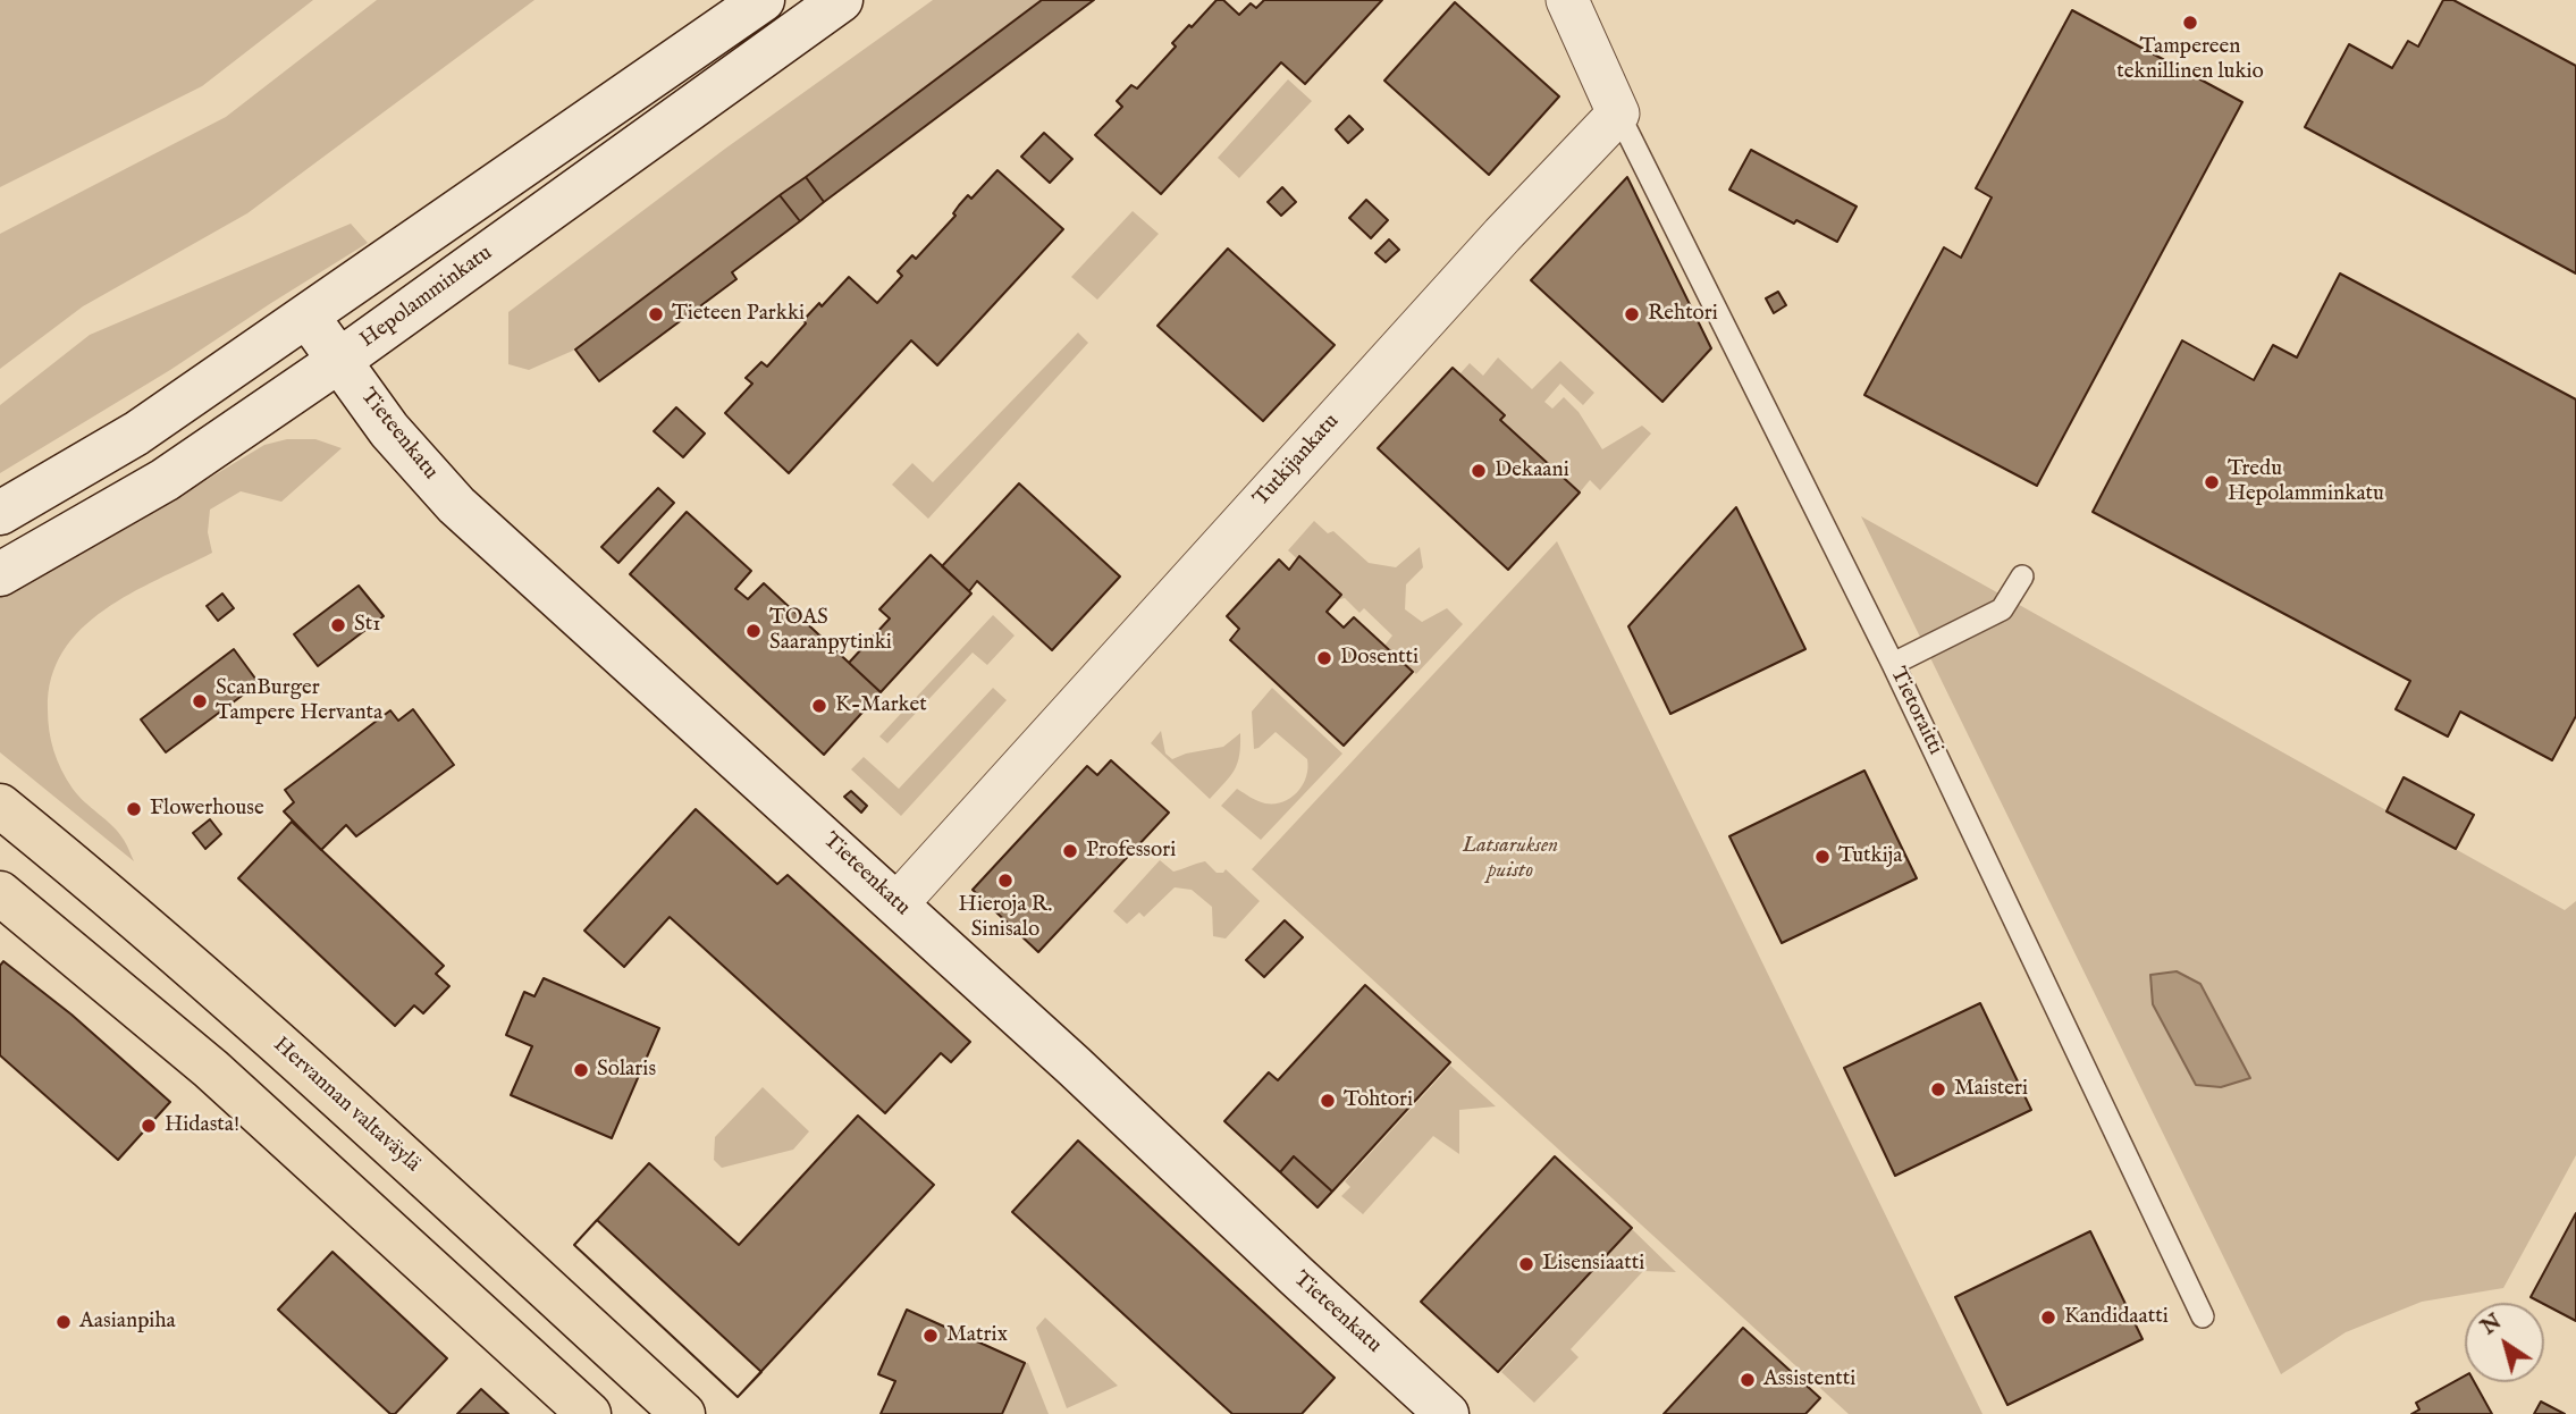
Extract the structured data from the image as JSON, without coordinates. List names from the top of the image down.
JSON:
{
  "streets": {
    "main road": ["Hepolamminkatu", "Tieteenkatu", "Hervannan valtaväylä"],
    "street": ["Tutkijankatu"],
    "lane": ["Tietoraitti"]
  },
  "crossings": [
    ["Hepolamminkatu", "Tieteenkatu"],
    ["Tieteenkatu", "Tutkijankatu"],
    ["Tutkijankatu", "Tietoraitti"]
  ],
  "parks": ["Latsaruksen puisto"],
  "places": [
    "Tampereen teknillinen lukio",
    "Tieteen Parkki",
    "Rehtori",
    "Dekaani",
    "Tredu Hepolamminkatu",
    "St1",
    "TOAS Saaranpytinki",
    "Dosentti",
    "ScanBurger Tampere Hervanta",
    "K-Market",
    "Flowerhouse",
    "Professori",
    "Tutkija",
    "Hieroja R. Sinisalo",
    "Solaris",
    "Maisteri",
    "Tohtori",
    "Hidasta!",
    "Lisensiaatti",
    "Kandidaatti",
    "Aasianpiha",
    "Matrix",
    "Assistentti"
  ],
  "north": "top left"
}
